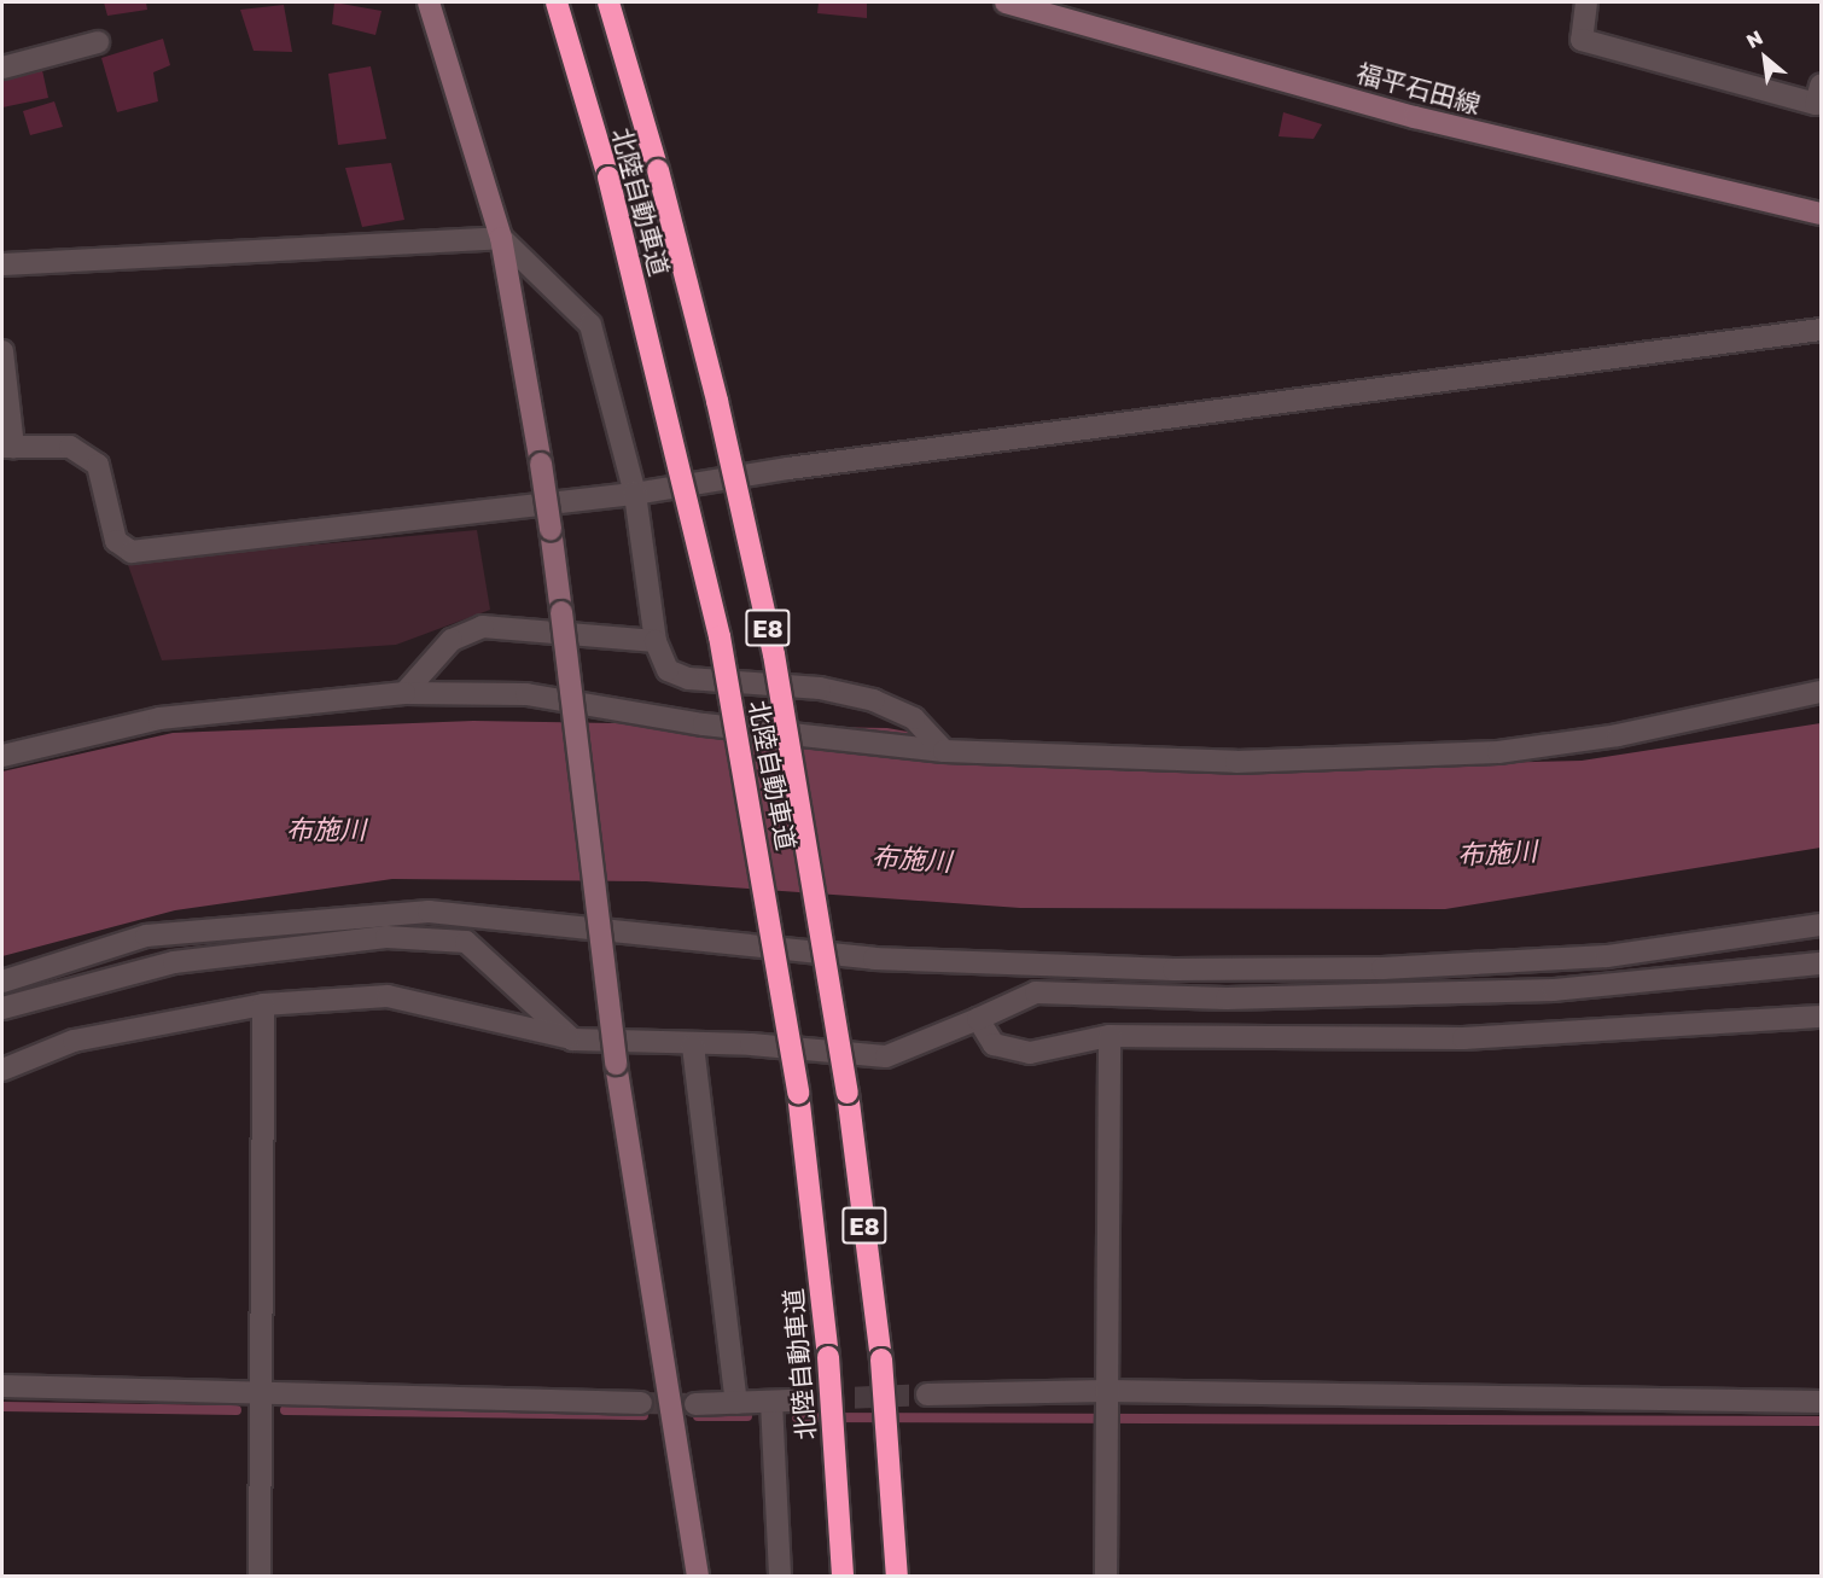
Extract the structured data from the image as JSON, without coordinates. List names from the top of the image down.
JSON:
{
  "streets": {
    "highway": ["北陸自動車道", "E8"],
    "street": ["福平石田線"]
  },
  "water": ["布施川"],
  "north": "top left"
}
